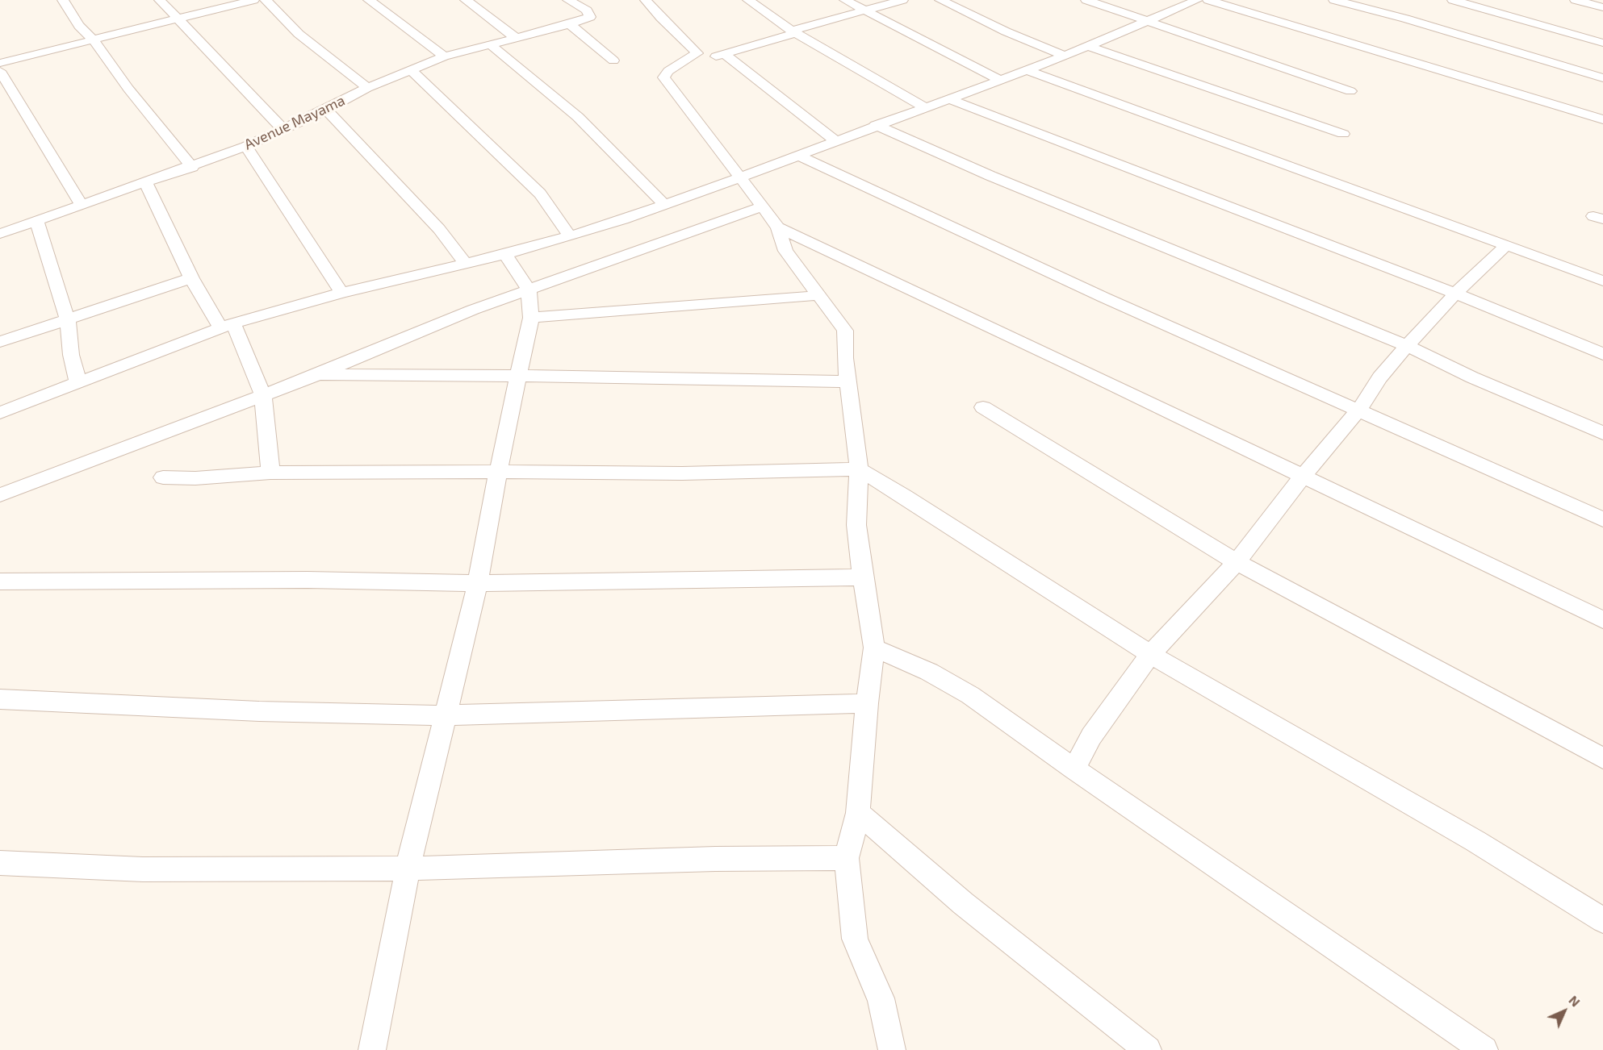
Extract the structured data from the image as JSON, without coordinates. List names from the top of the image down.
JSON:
{
  "streets": {
    "street": ["Avenue Mayama"]
  },
  "north": "top right"
}
